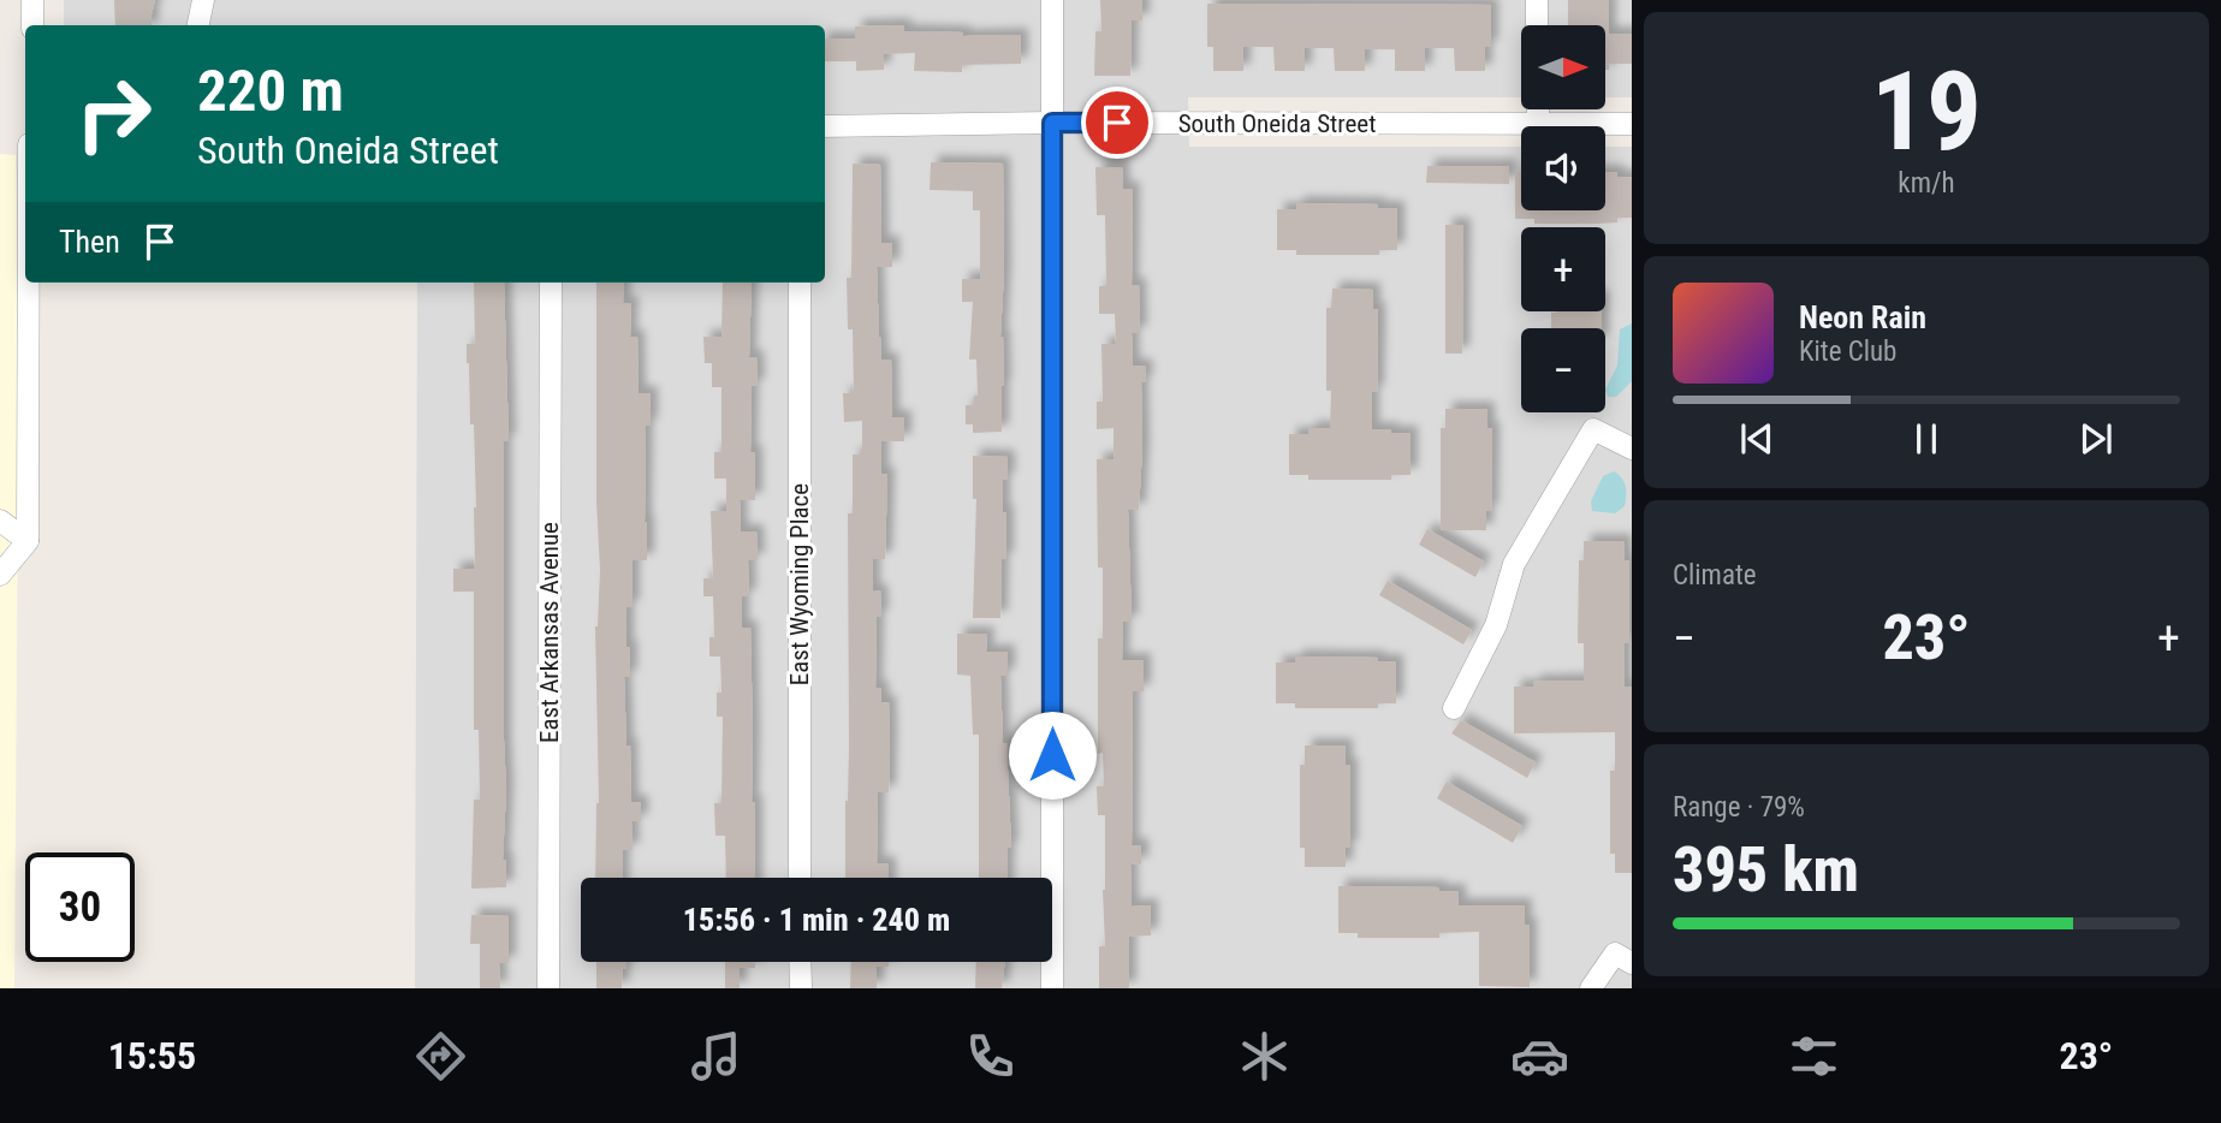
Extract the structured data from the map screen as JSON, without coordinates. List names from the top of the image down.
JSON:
{
  "streets": {
    "street": ["South Oneida Street", "East Wyoming Place", "East Arkansas Avenue"]
  },
  "north": "right",
  "page": {
    "tile": [
      ["19", "km/h"],
      "Climate",
      ["Range · 79%", "395 km"]
    ],
    "map_buttons": ["+", "−"],
    "turn": ["220 m", "South Oneida Street"],
    "then": "Then",
    "song": ["Neon Rain", "Kite Club"],
    "heat": ["−", "23°", "+"],
    "limit": "30",
    "trip": "15:56 · 1 min · 240 m",
    "tabs": ["15:55", "23°"]
  }
}
